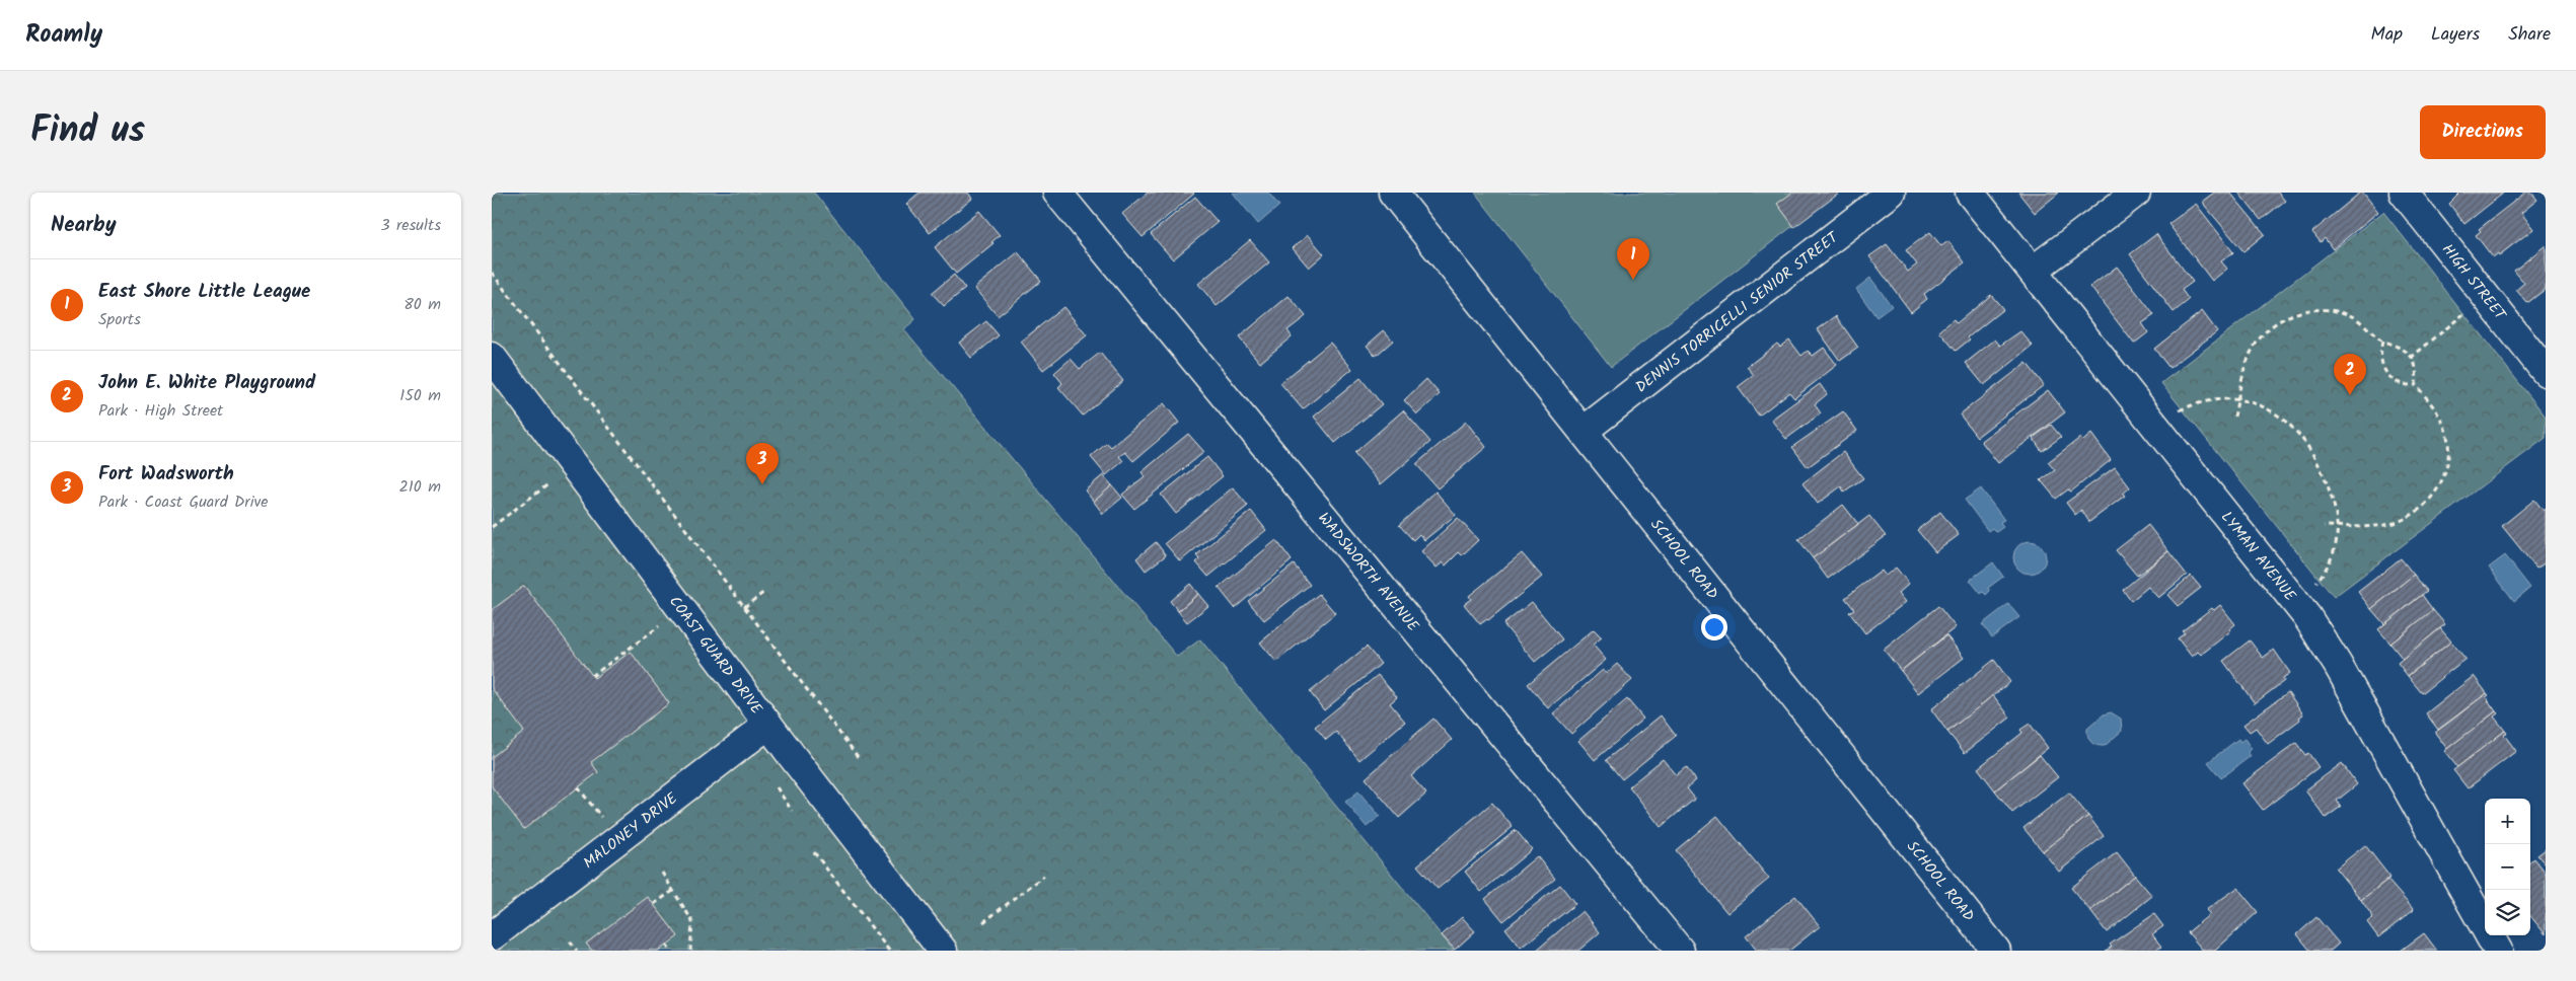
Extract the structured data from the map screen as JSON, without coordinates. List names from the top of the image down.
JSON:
{
  "streets": {
    "street": [
      "HIGH STREET",
      "DENNIS TORRICELLI SENIOR STREET",
      "LYMAN AVENUE",
      "SCHOOL ROAD",
      "WADSWORTH AVENUE",
      "COAST GUARD DRIVE",
      "MALONEY DRIVE"
    ]
  },
  "crossings": [
    ["DENNIS TORRICELLI SENIOR STREET", "SCHOOL ROAD"],
    ["COAST GUARD DRIVE", "MALONEY DRIVE"]
  ],
  "page": {
    "header": "Roamly",
    "nav": ["Map", "Layers", "Share"],
    "title": "Find us",
    "buttons": "Directions",
    "heading": ["Nearby", "3 results"],
    "pins": ["1", "2", "3"],
    "list": [
      {
        "mark": "1",
        "name": "East Shore Little League",
        "note": "Sports",
        "value": "80 m"
      },
      {
        "mark": "2",
        "name": "John E. White Playground",
        "note": "Park · High Street",
        "value": "150 m"
      },
      {
        "mark": "3",
        "name": "Fort Wadsworth",
        "note": "Park · Coast Guard Drive",
        "value": "210 m"
      }
    ],
    "map_buttons": ["+", "−"]
  }
}
